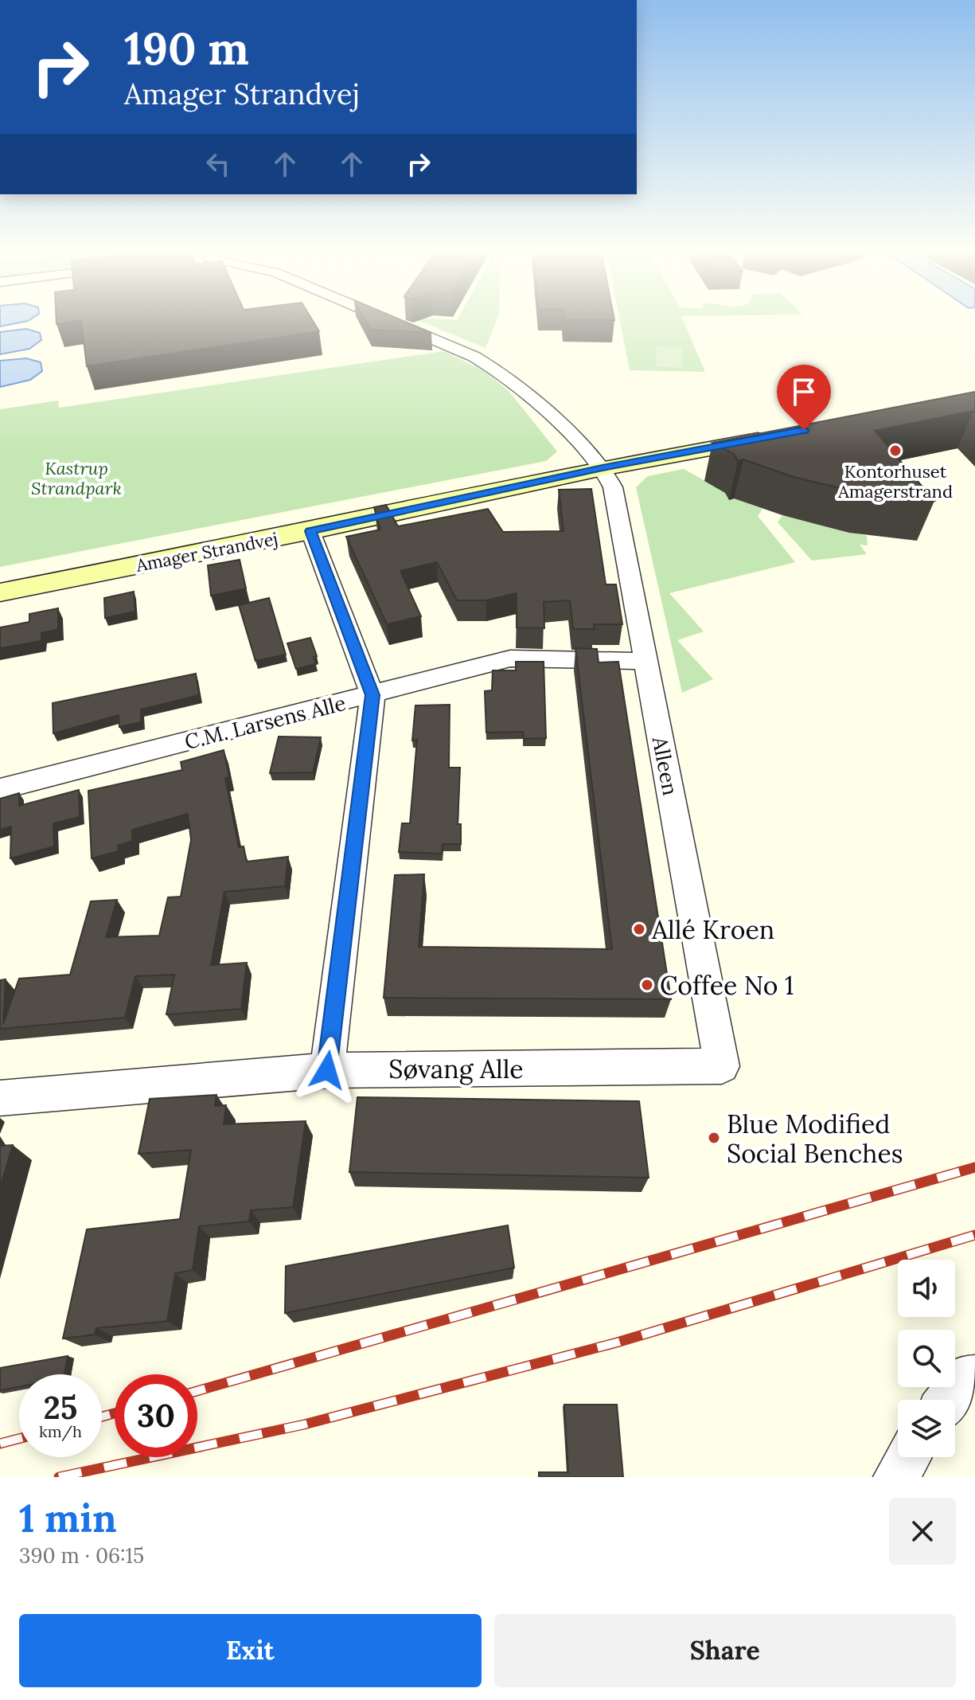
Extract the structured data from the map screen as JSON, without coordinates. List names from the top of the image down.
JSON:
{
  "streets": {
    "street": [
      "Amager Strandvej",
      "C.M. Larsens Alle",
      "Alleen",
      "Søvang Alle"
    ]
  },
  "crossings": [
    ["Amager Strandvej", "Alleen"],
    ["C.M. Larsens Alle", "Alleen"],
    ["Alleen", "Søvang Alle"]
  ],
  "parks": ["Kastrup Strandpark"],
  "places": [
    "Kontorhuset Amagerstrand",
    "Allé Kroen",
    "Coffee No 1",
    "Blue Modified Social Benches"
  ],
  "page": {
    "turn": ["190 m", "Amager Strandvej"],
    "speed": "25 km/h",
    "limit": "30",
    "heading": ["1 min", "390 m · 06:15"],
    "buttons": ["Exit", "Share"]
  }
}
